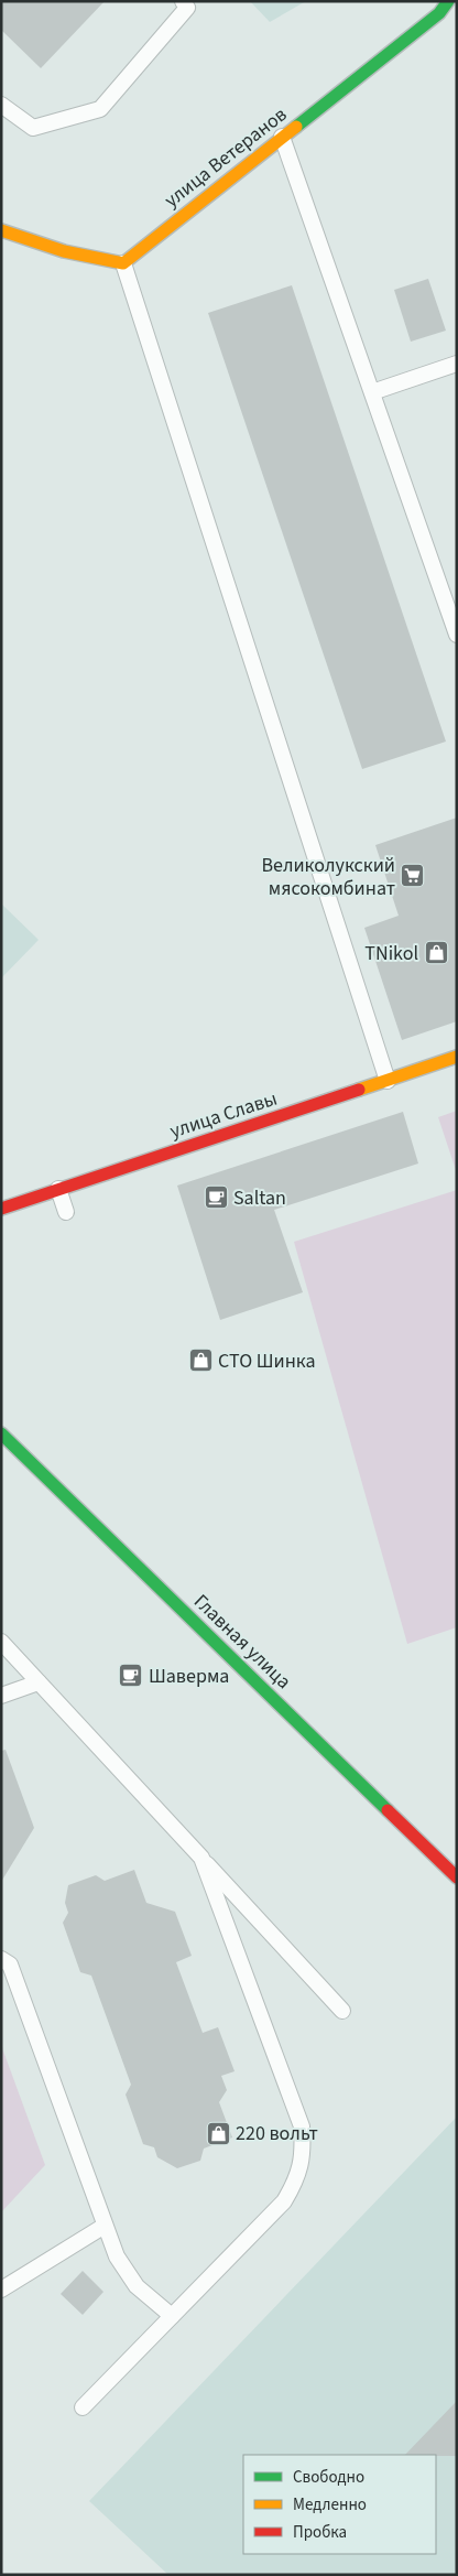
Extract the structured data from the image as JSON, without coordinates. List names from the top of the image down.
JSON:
{
  "streets": {
    "street": ["улица Ветеранов", "улица Славы", "Главная улица"]
  },
  "places": {
    "supermarket": ["Великолукский мясокомбинат"],
    "shop": ["ТNikol", "СТО Шинка", "220 вольт"],
    "cafe": ["Saltan", "Шаверма"]
  },
  "legend": ["Свободно", "Медленно", "Пробка"]
}
